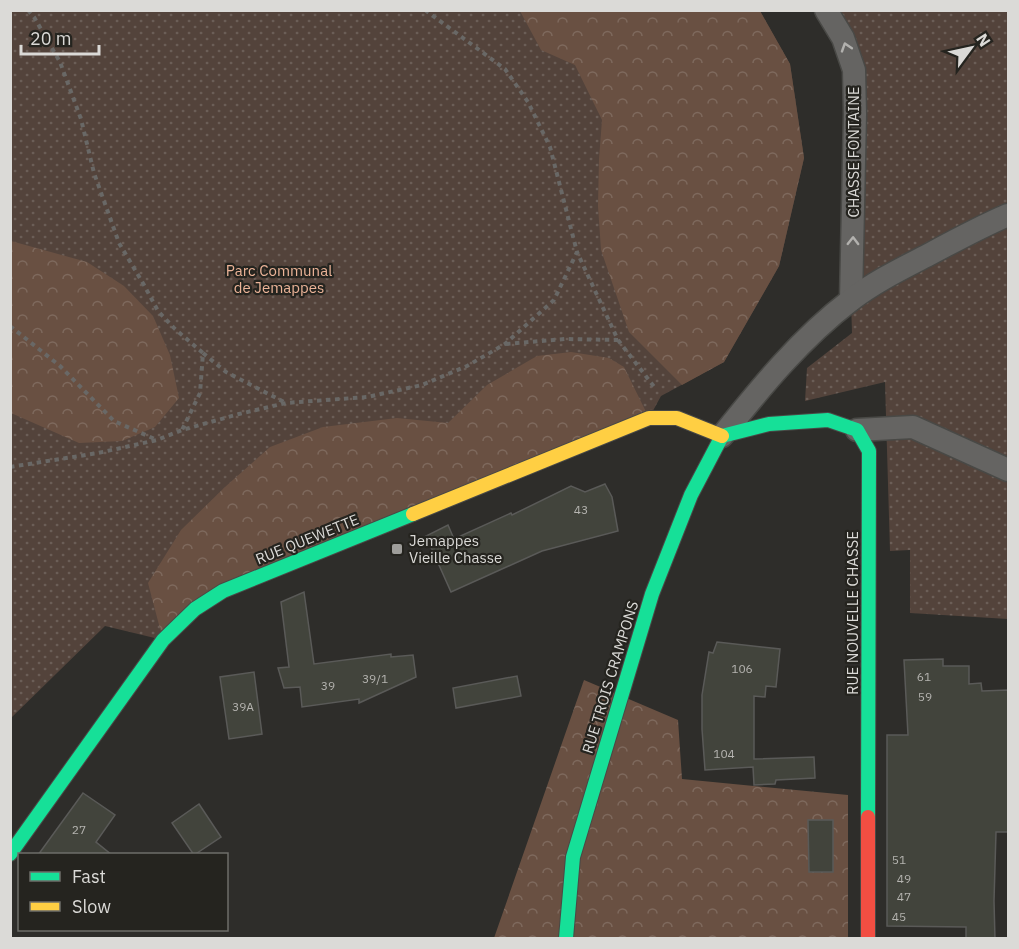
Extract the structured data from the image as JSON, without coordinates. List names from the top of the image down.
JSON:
{
  "streets": {
    "street": [
      "CHASSE FONTAINE",
      "RUE QUEWETTE",
      "RUE NOUVELLE CHASSE",
      "RUE TROIS CRAMPONS"
    ]
  },
  "crossings": [
    ["RUE QUEWETTE", "RUE TROIS CRAMPONS"]
  ],
  "one_way": ["CHASSE FONTAINE"],
  "parks": ["Parc Communal de Jemappes"],
  "places": {
    "transit": ["Jemappes Vieille Chasse"]
  },
  "house_numbers": [
    "43",
    "106",
    "61",
    "39/1",
    "39",
    "59",
    "39A",
    "104",
    "27",
    "51",
    "49",
    "47",
    "45"
  ],
  "legend": ["Fast", "Slow"],
  "scale_bar": "20 m",
  "north": "top right"
}
